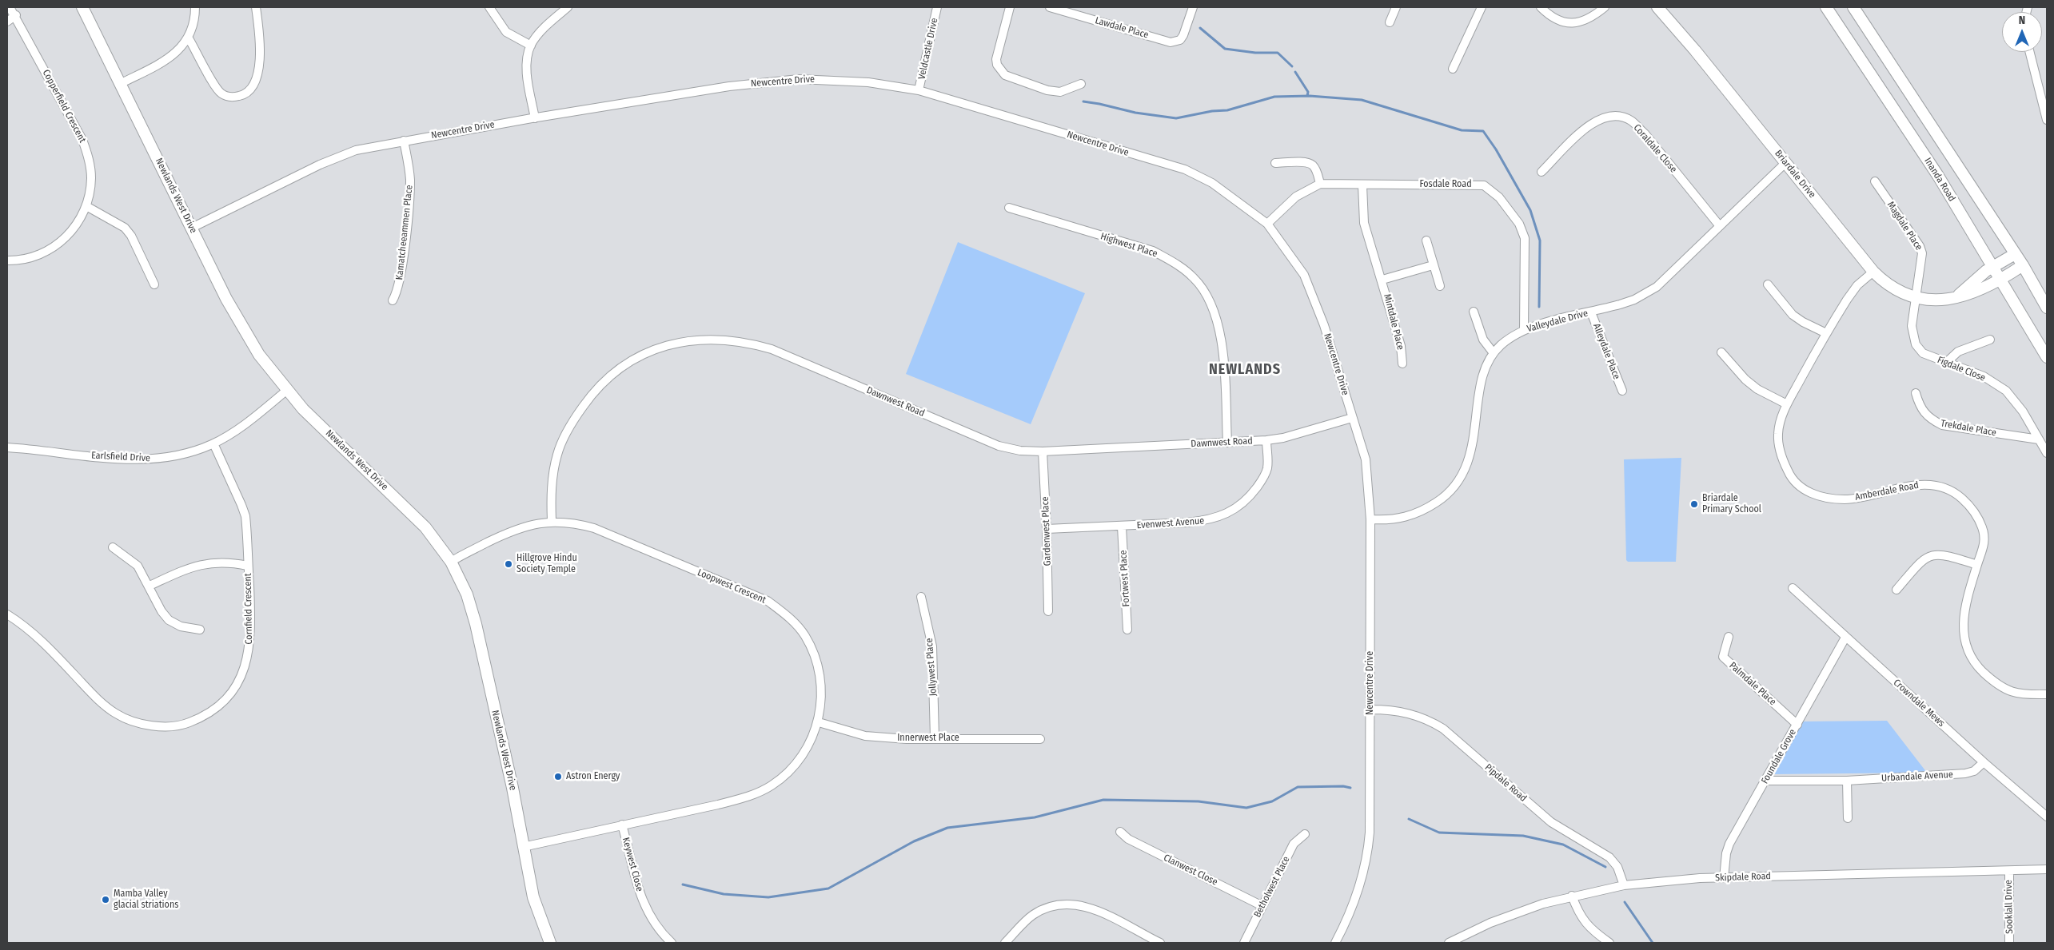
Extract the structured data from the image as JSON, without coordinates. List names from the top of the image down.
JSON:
{
  "streets": {
    "street": [
      "Lawdale Place",
      "Veldcastle Drive",
      "Newcentre Drive",
      "Copperfield Crescent",
      "Coraldale Close",
      "Briardale Drive",
      "Inanda Road",
      "Fosdale Road",
      "Newlands West Drive",
      "Magdale Place",
      "Kamatcheeammen Place",
      "Highwest Place",
      "Valleydale Drive",
      "Mintdale Place",
      "Alleydale Place",
      "Figdale Close",
      "Dawnwest Road",
      "Trekdale Place",
      "Earlsfield Drive",
      "Amberdale Road",
      "Evenwest Avenue",
      "Gardenwest Place",
      "Fortwest Place",
      "Loopwest Crescent",
      "Cornfield Crescent",
      "Jollywest Place",
      "Palmdale Place",
      "Crowndale Mews",
      "Innerwest Place",
      "Foundale Grove",
      "Urbandale Avenue",
      "Pipdale Road",
      "Keywest Close",
      "Clanwest Close",
      "Skipdale Road",
      "Betholwest Place",
      "Sooklall Drive"
    ]
  },
  "crossings": [
    ["Veldcastle Drive", "Newcentre Drive"],
    ["Newcentre Drive", "Newlands West Drive"],
    ["Newcentre Drive", "Kamatcheeammen Place"],
    ["Newcentre Drive", "Valleydale Drive"],
    ["Newcentre Drive", "Dawnwest Road"],
    ["Newcentre Drive", "Pipdale Road"],
    ["Coraldale Close", "Valleydale Drive"],
    ["Briardale Drive", "Inanda Road"],
    ["Briardale Drive", "Magdale Place"],
    ["Briardale Drive", "Valleydale Drive"],
    ["Briardale Drive", "Figdale Close"],
    ["Briardale Drive", "Amberdale Road"],
    ["Fosdale Road", "Valleydale Drive"],
    ["Fosdale Road", "Mintdale Place"],
    ["Newlands West Drive", "Earlsfield Drive"],
    ["Newlands West Drive", "Loopwest Crescent"],
    ["Magdale Place", "Figdale Close"],
    ["Highwest Place", "Dawnwest Road"],
    ["Valleydale Drive", "Alleydale Place"],
    ["Figdale Close", "Trekdale Place"],
    ["Dawnwest Road", "Evenwest Avenue"],
    ["Dawnwest Road", "Gardenwest Place"],
    ["Dawnwest Road", "Loopwest Crescent"],
    ["Earlsfield Drive", "Cornfield Crescent"],
    ["Evenwest Avenue", "Gardenwest Place"],
    ["Evenwest Avenue", "Fortwest Place"],
    ["Loopwest Crescent", "Innerwest Place"],
    ["Loopwest Crescent", "Keywest Close"],
    ["Jollywest Place", "Innerwest Place"],
    ["Palmdale Place", "Foundale Grove"],
    ["Crowndale Mews", "Foundale Grove"],
    ["Crowndale Mews", "Urbandale Avenue"],
    ["Foundale Grove", "Urbandale Avenue"],
    ["Foundale Grove", "Skipdale Road"],
    ["Pipdale Road", "Skipdale Road"],
    ["Clanwest Close", "Betholwest Place"],
    ["Skipdale Road", "Sooklall Drive"]
  ],
  "districts": ["NEWLANDS"],
  "places": [
    "Briardale Primary School",
    "Hillgrove Hindu Society Temple",
    "Astron Energy",
    "Mamba Valley glacial striations"
  ],
  "north": "top"
}
